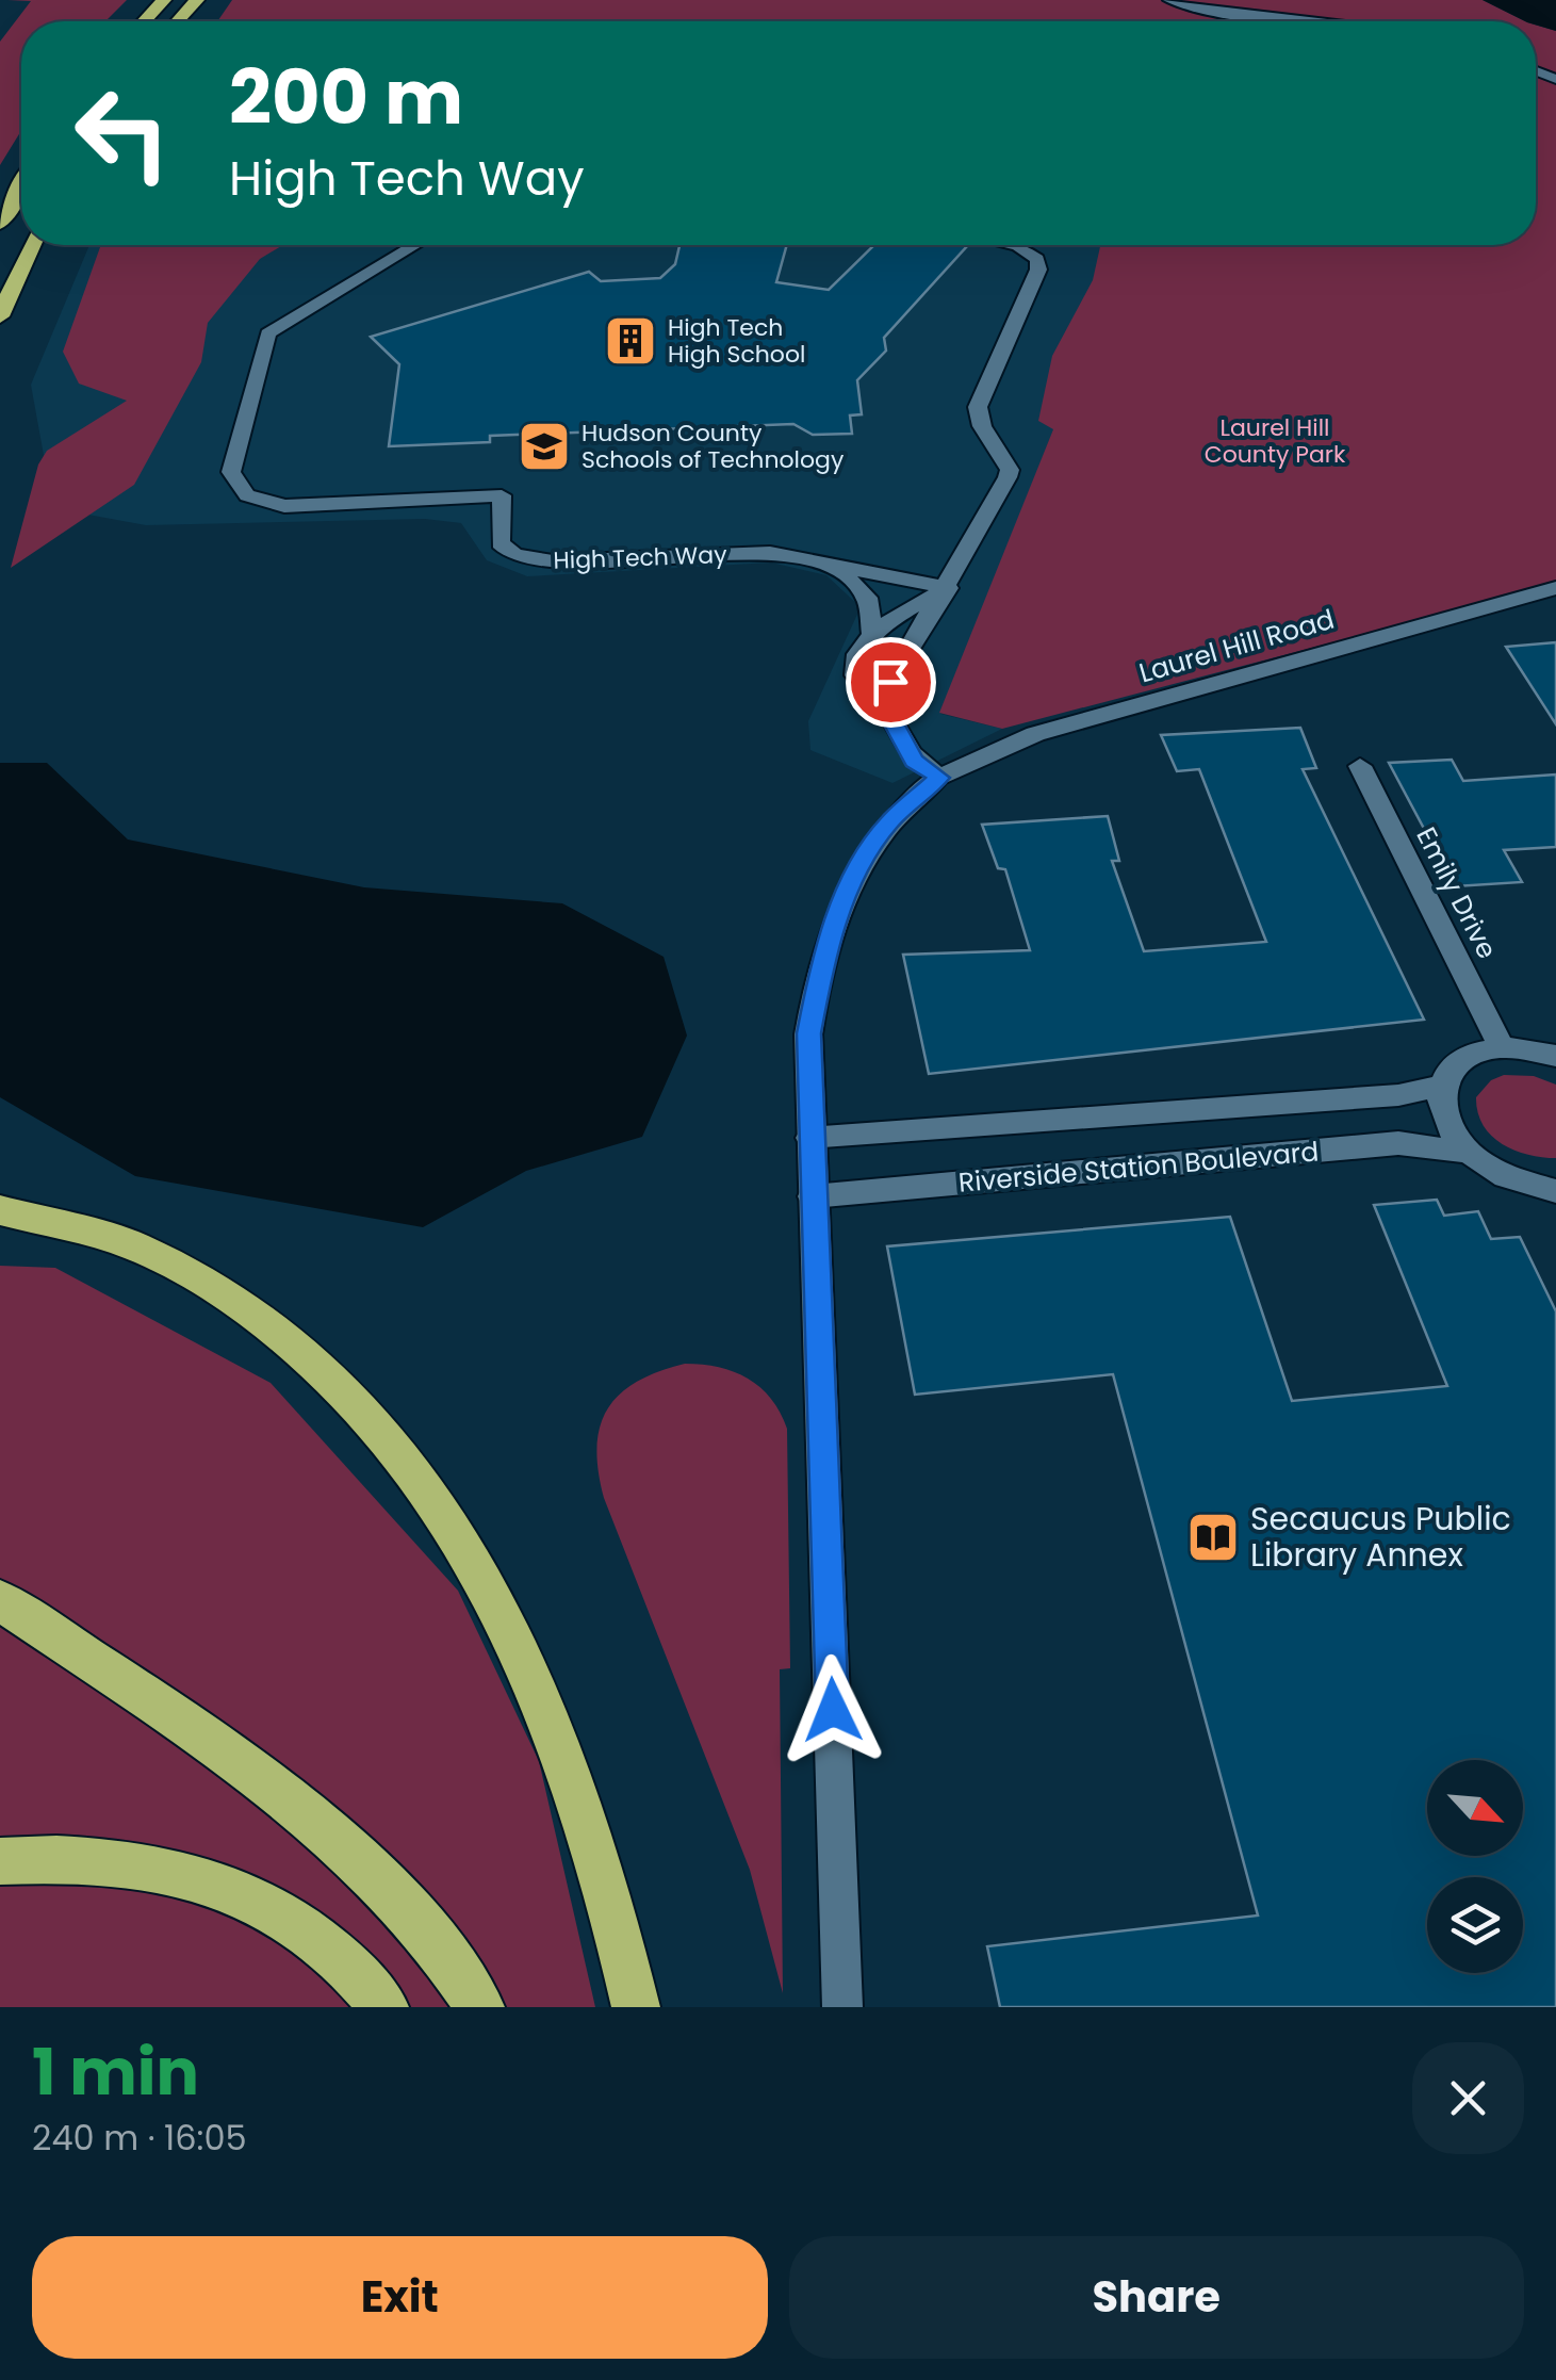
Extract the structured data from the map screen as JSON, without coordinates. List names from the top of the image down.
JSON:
{
  "streets": {
    "street": [
      "High Tech Way",
      "Laurel Hill Road",
      "Emily Drive",
      "Riverside Station Boulevard"
    ]
  },
  "crossings": [
    ["Laurel Hill Road", "Riverside Station Boulevard"]
  ],
  "parks": ["Laurel Hill County Park"],
  "places": {
    "building": ["High Tech High School"],
    "school or university": ["Hudson County Schools of Technology"],
    "library": ["Secaucus Public Library Annex"]
  },
  "north": "bottom right",
  "page": {
    "turn": ["200 m", "High Tech Way"],
    "heading": ["1 min", "240 m · 16:05"],
    "buttons": ["Exit", "Share"]
  }
}
